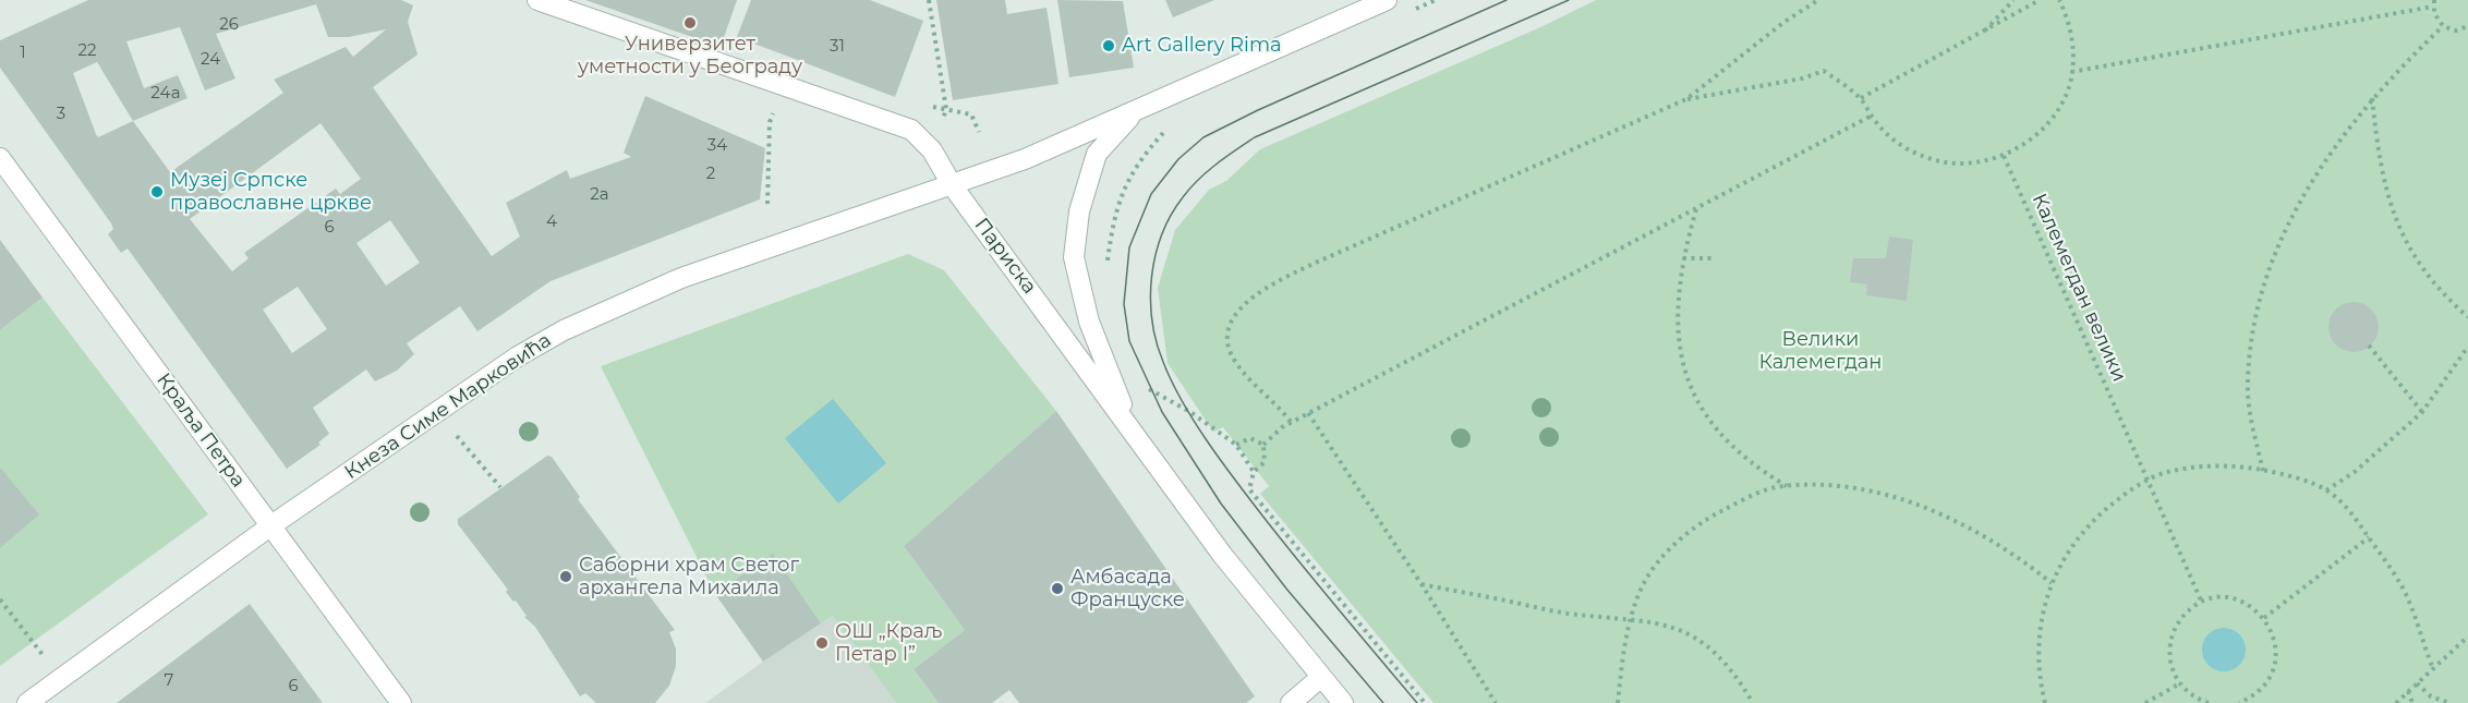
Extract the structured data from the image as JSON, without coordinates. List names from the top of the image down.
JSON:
{
  "streets": {
    "street": ["Париска", "Кнеза Симе Марковића", "Краља Петра"],
    "path": ["Калемегдан велики"]
  },
  "crossings": [
    ["Париска", "Кнеза Симе Марковића"],
    ["Кнеза Симе Марковића", "Краља Петра"]
  ],
  "parks": ["Велики Калемегдан"],
  "places": [
    "Универзитет уметности у Београду",
    "Art Gallery Rima",
    "Музеј Српске православне цркве",
    "Саборни храм Светог архангела Михаила",
    "Амбасада Француске",
    "ОШ „Краљ Петар I”"
  ],
  "house_numbers": [
    "26",
    "31",
    "22",
    "1",
    "24",
    "24a",
    "3",
    "34",
    "2",
    "2a",
    "4",
    "6",
    "7",
    "6"
  ]
}
